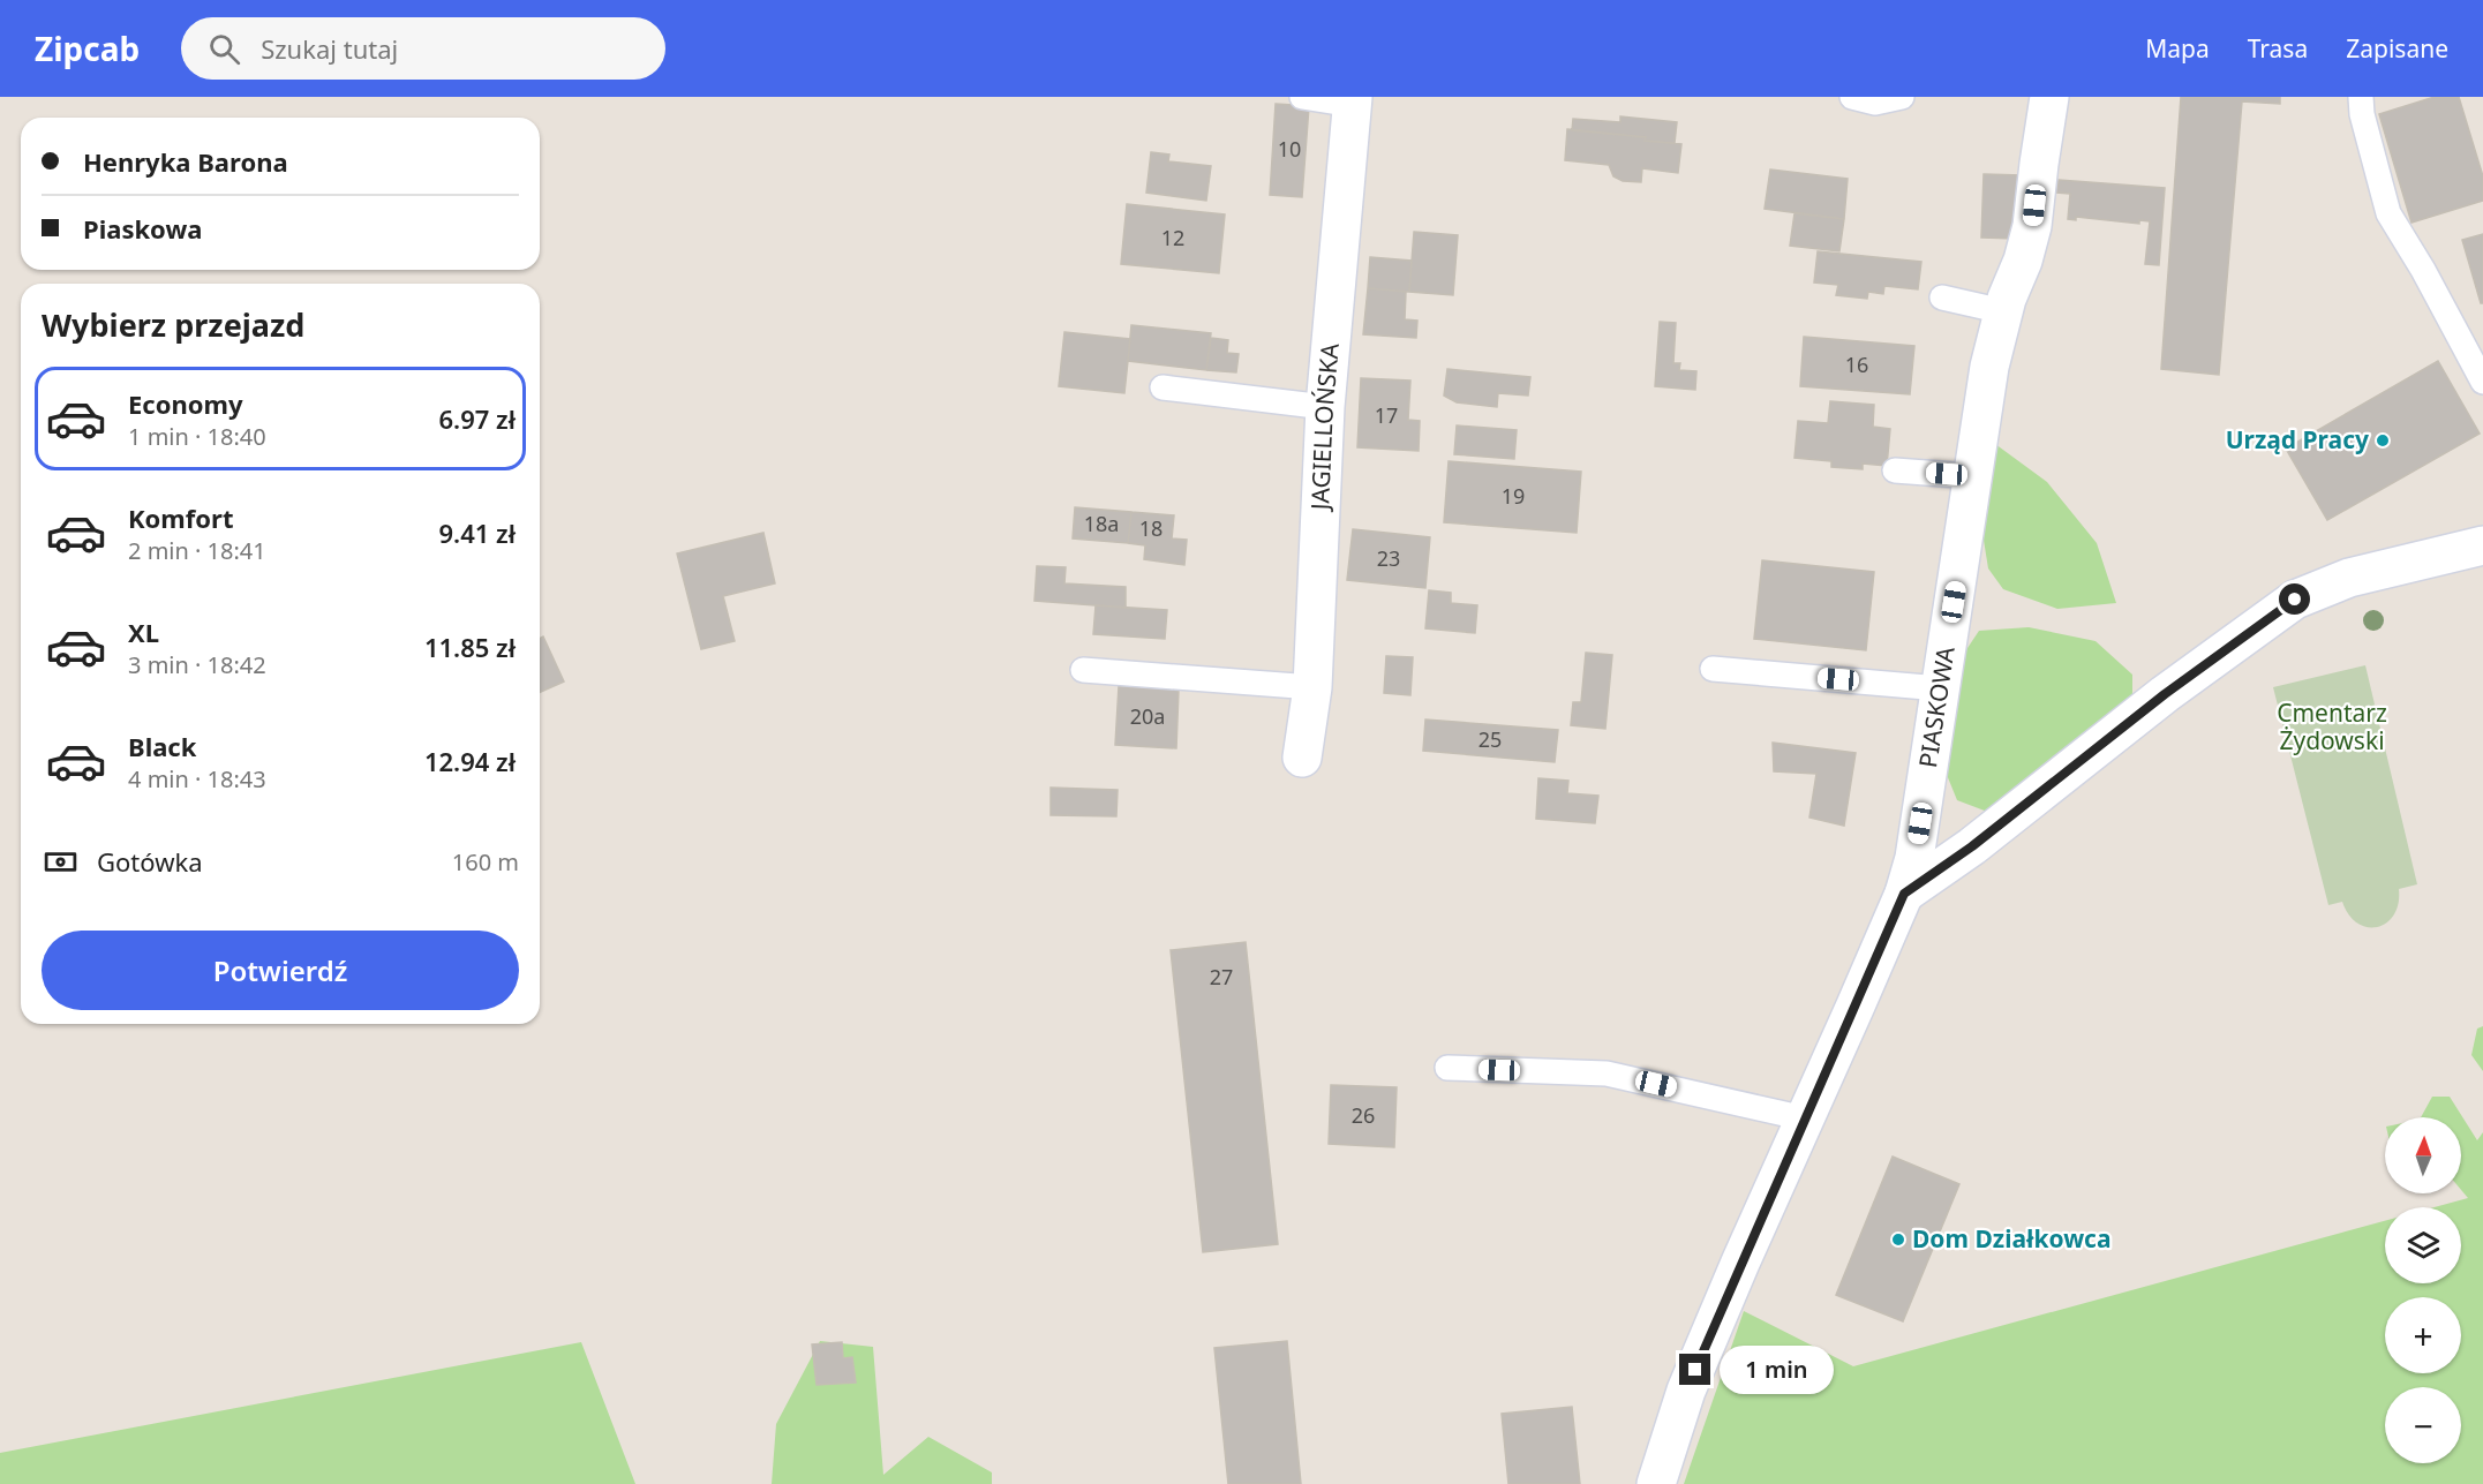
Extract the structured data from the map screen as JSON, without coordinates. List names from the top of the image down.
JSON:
{
  "streets": {
    "street": ["JAGIELLOŃSKA", "PIASKOWA"]
  },
  "parks": ["Cmentarz Żydowski"],
  "places": ["Urząd Pracy", "Dom Działkowca"],
  "house_numbers": [
    "10",
    "12",
    "16",
    "17",
    "19",
    "18a",
    "18",
    "23",
    "20a",
    "25",
    "27",
    "26"
  ],
  "north": "top",
  "page": {
    "header": "Zipcab",
    "search": "Szukaj tutaj",
    "nav": ["Mapa", "Trasa", "Zapisane"],
    "banner": ["Henryka Barona", "Piaskowa"],
    "heading": "Wybierz przejazd",
    "list": [
      {
        "name": "Economy",
        "note": "1 min · 18:40",
        "value": "6.97 zł"
      },
      {
        "name": "Komfort",
        "note": "2 min · 18:41",
        "value": "9.41 zł"
      },
      {
        "name": "XL",
        "note": "3 min · 18:42",
        "value": "11.85 zł"
      },
      {
        "name": "Black",
        "note": "4 min · 18:43",
        "value": "12.94 zł"
      }
    ],
    "pay": ["Gotówka", "160 m"],
    "buttons": "Potwierdź",
    "map_buttons": ["+", "−"],
    "bubble": "1 min"
  }
}
